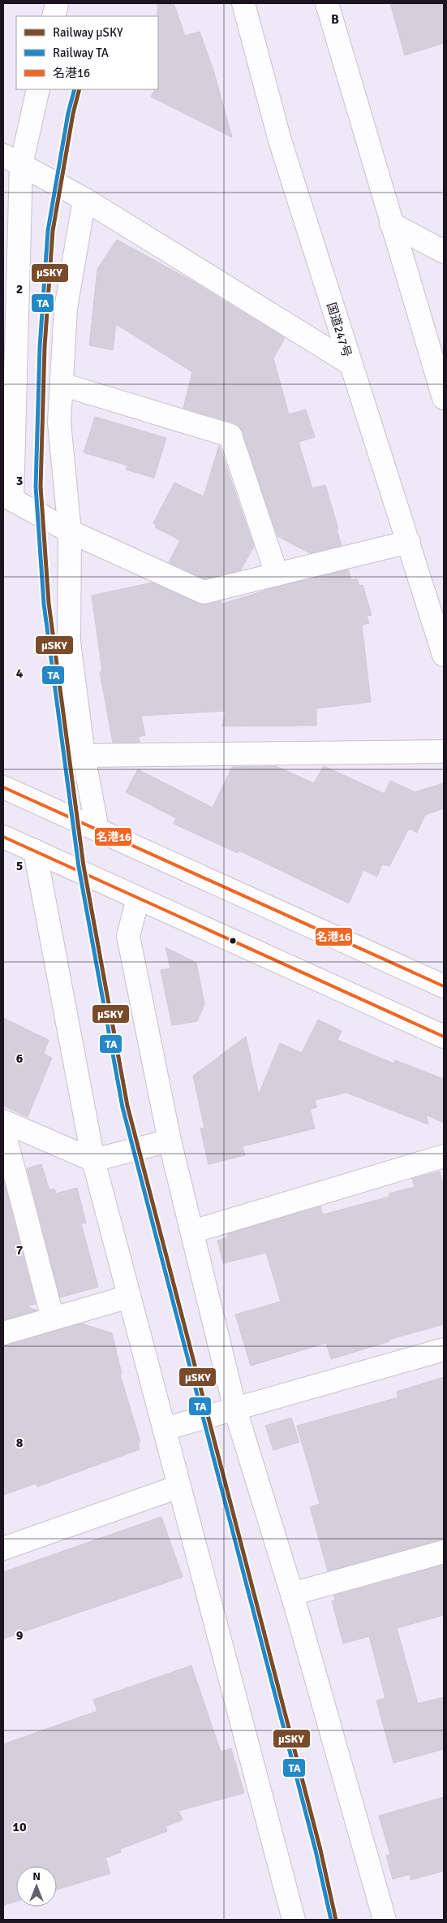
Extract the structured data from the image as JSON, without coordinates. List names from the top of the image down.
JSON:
{
  "streets": {
    "main road": ["国道247号"]
  },
  "lines": ["rail line μSKY", "rail line TA", "transit line 名港16"],
  "legend": ["Railway μSKY", "Railway TA", "名港16"],
  "north": "top",
  "grid": {
    "columns": ["B"],
    "rows": [
      "2",
      "3",
      "4",
      "5",
      "6",
      "7",
      "8",
      "9",
      "10"
    ]
  }
}
